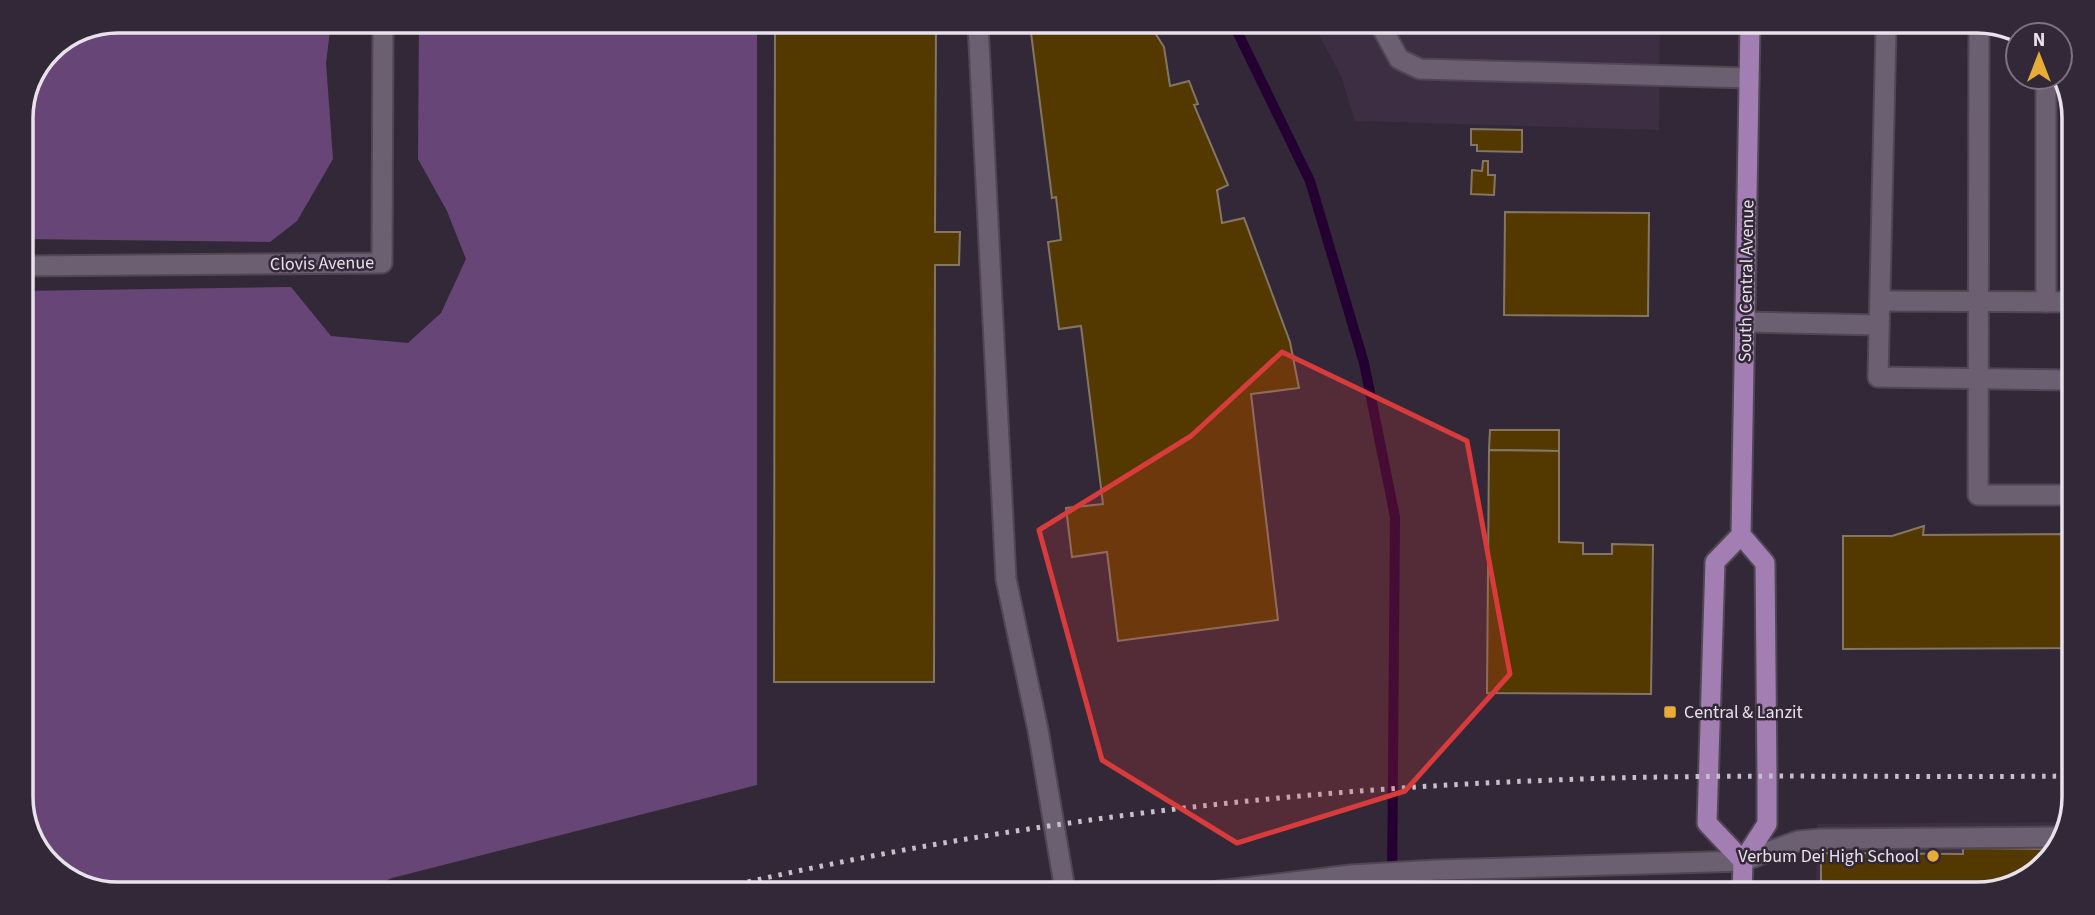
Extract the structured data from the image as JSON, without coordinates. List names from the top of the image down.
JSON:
{
  "streets": {
    "main road": ["South Central Avenue"],
    "street": ["Clovis Avenue"]
  },
  "places": {
    "transit": ["Central & Lanzit"],
    "other": ["Verbum Dei High School"]
  },
  "north": "top"
}
